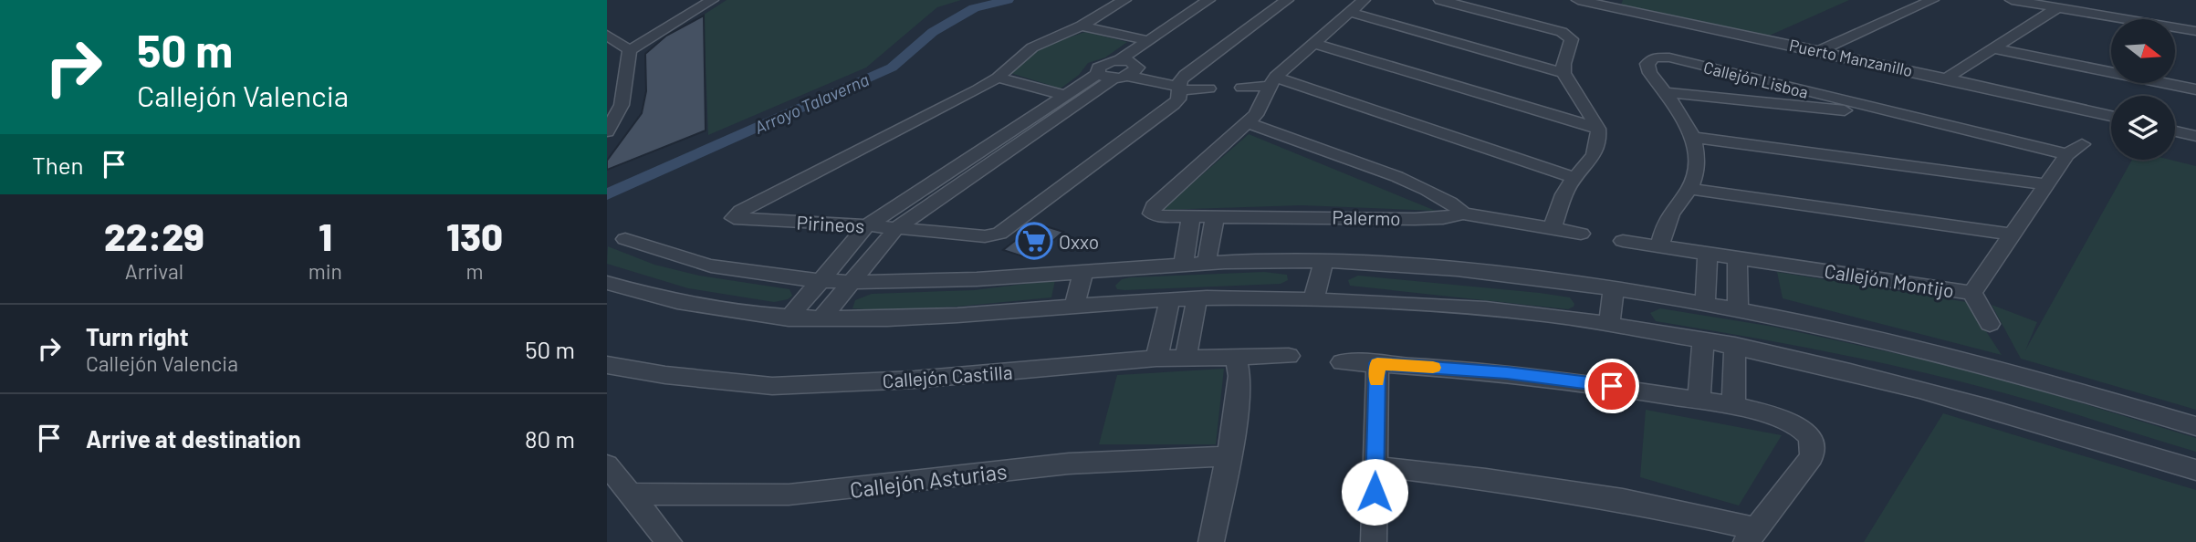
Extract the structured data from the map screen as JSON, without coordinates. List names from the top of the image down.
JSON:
{
  "streets": {
    "street": [
      "Puerto Manzanillo",
      "Callejón Lisboa",
      "Palermo",
      "Pirineos",
      "Callejón Montijo",
      "Callejón Castilla",
      "Callejón Asturias"
    ]
  },
  "crossings": [
    ["Callejón Lisboa", "Callejón Montijo"]
  ],
  "water": ["Arroyo Talaverna"],
  "places": {
    "supermarket": ["Oxxo"]
  },
  "north": "right",
  "page": {
    "turn": ["50 m", "Callejón Valencia"],
    "then": "Then",
    "eta": [
      "22:29",
      "Arrival",
      "1",
      "min",
      "130",
      "m"
    ],
    "list": [
      {
        "name": "Turn right",
        "note": "Callejón Valencia",
        "value": "50 m"
      },
      {
        "name": "Arrive at destination",
        "value": "80 m"
      }
    ]
  }
}
